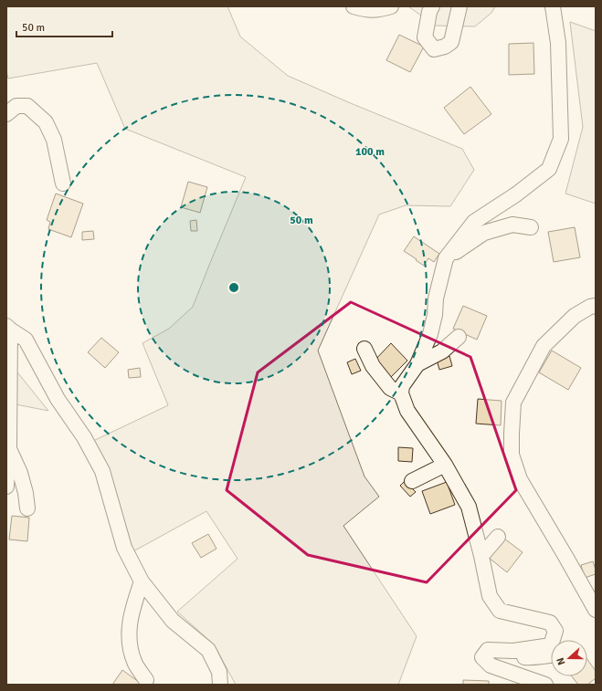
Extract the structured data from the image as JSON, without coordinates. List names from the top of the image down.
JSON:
{
  "scale_bar": "50 m",
  "north": "left",
  "rings": ["100 m", "50 m"]
}
